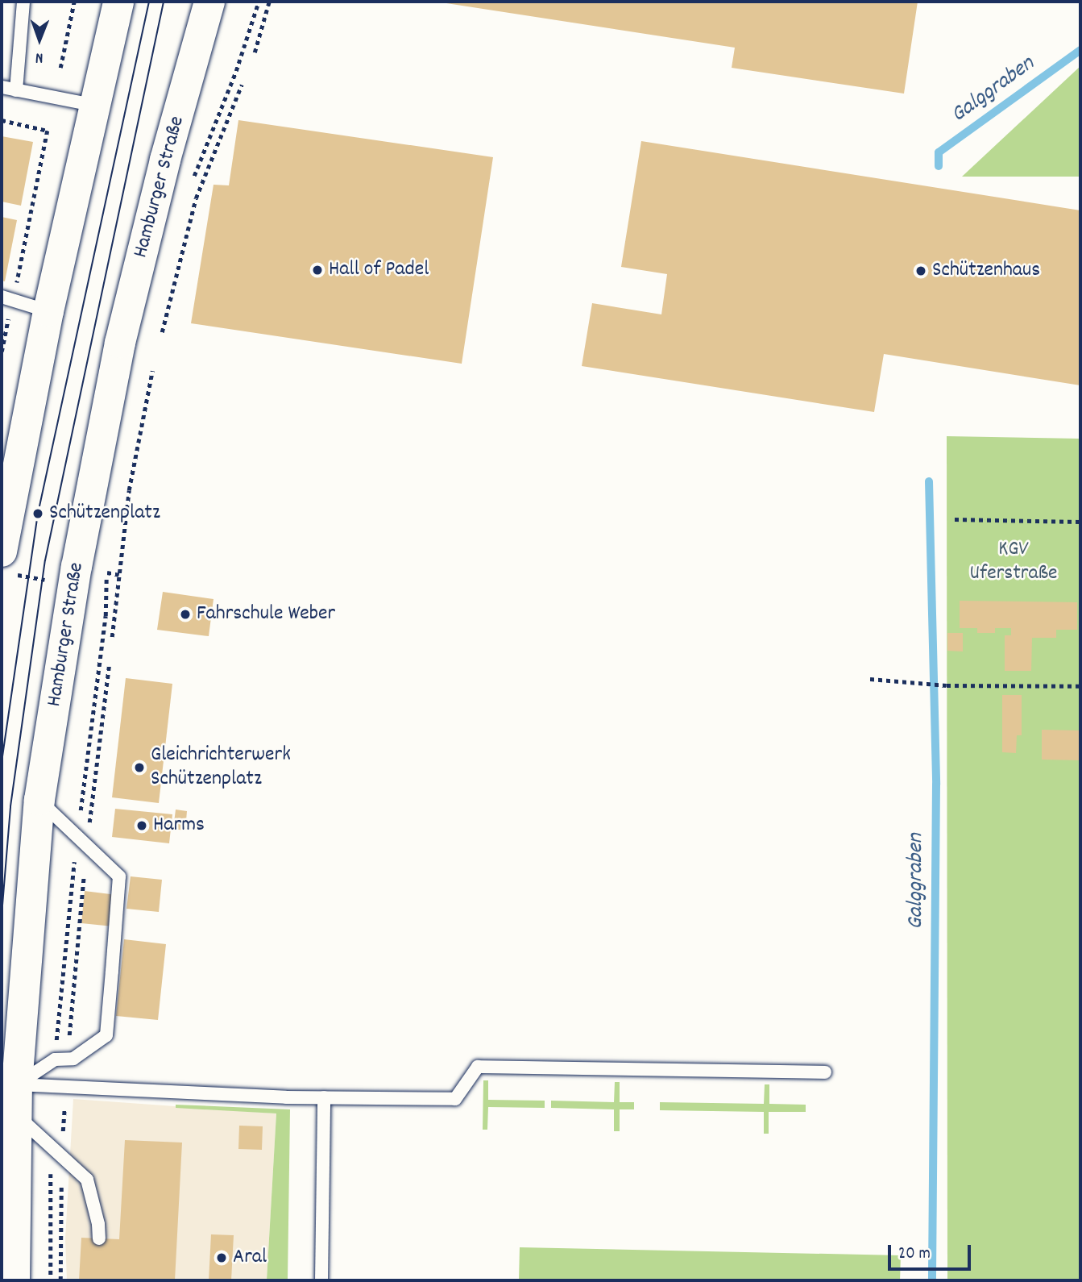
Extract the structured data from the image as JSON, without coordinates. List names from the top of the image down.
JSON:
{
  "streets": {
    "main road": ["Hamburger Straße"]
  },
  "water": ["Galggraben"],
  "parks": ["KGV Uferstraße"],
  "places": [
    "Hall of Padel",
    "Schützenhaus",
    "Schützenplatz",
    "Fahrschule Weber",
    "Gleichrichterwerk Schützenplatz",
    "Harms",
    "Aral"
  ],
  "scale_bar": "20 m",
  "north": "bottom"
}
